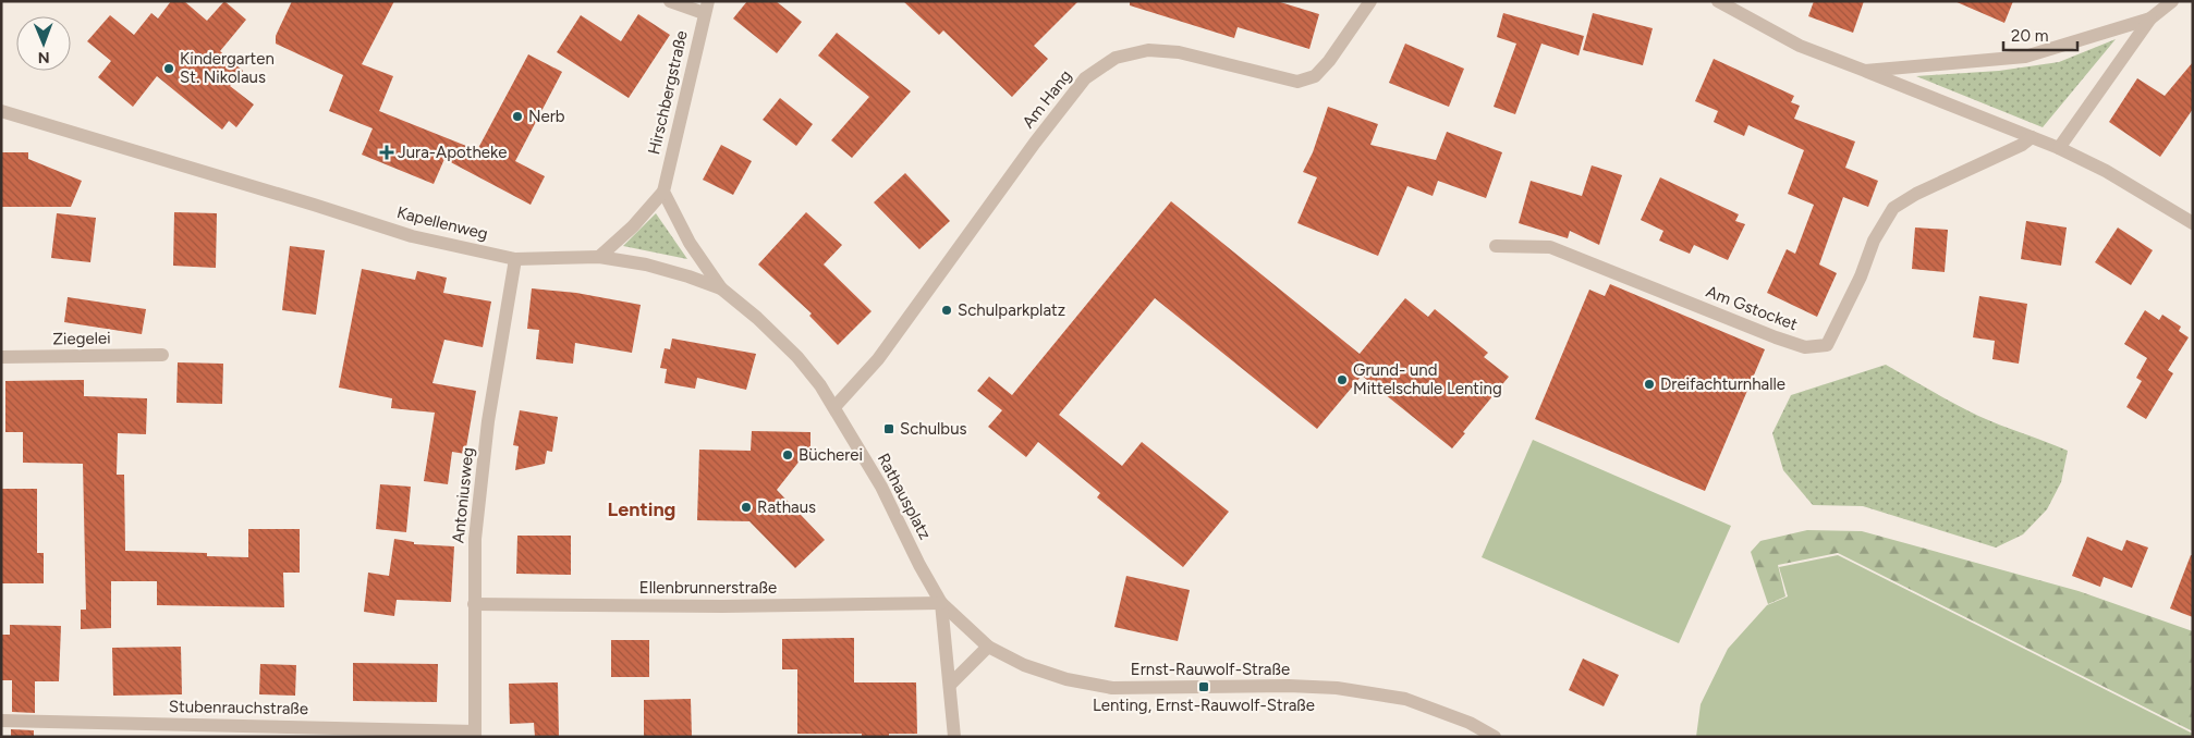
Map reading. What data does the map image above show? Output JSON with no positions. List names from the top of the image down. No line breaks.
{"streets":{"street":["Hirschbergstraße","Am Hang","Kapellenweg","Am Gstocket","Ziegelei","Antoniusweg","Rathausplatz","Ellenbrunnerstraße","Ernst-Rauwolf-Straße","Stubenrauchstraße"]},"crossings":[["Hirschbergstraße","Kapellenweg"],["Am Hang","Kapellenweg"],["Am Hang","Rathausplatz"],["Kapellenweg","Antoniusweg"],["Kapellenweg","Rathausplatz"],["Antoniusweg","Ellenbrunnerstraße"],["Antoniusweg","Stubenrauchstraße"],["Rathausplatz","Ellenbrunnerstraße"],["Rathausplatz","Ernst-Rauwolf-Straße"],["Ellenbrunnerstraße","Ernst-Rauwolf-Straße"]],"districts":["Lenting"],"places":{"other":["Kindergarten St. Nikolaus","Nerb","Schulparkplatz","Grund- und Mittelschule Lenting","Dreifachturnhalle","Bücherei","Rathaus"],"health":["Jura-Apotheke"],"transit":["Schulbus","Lenting, Ernst-Rauwolf-Straße"]},"scale_bar":"20 m","north":"bottom"}
